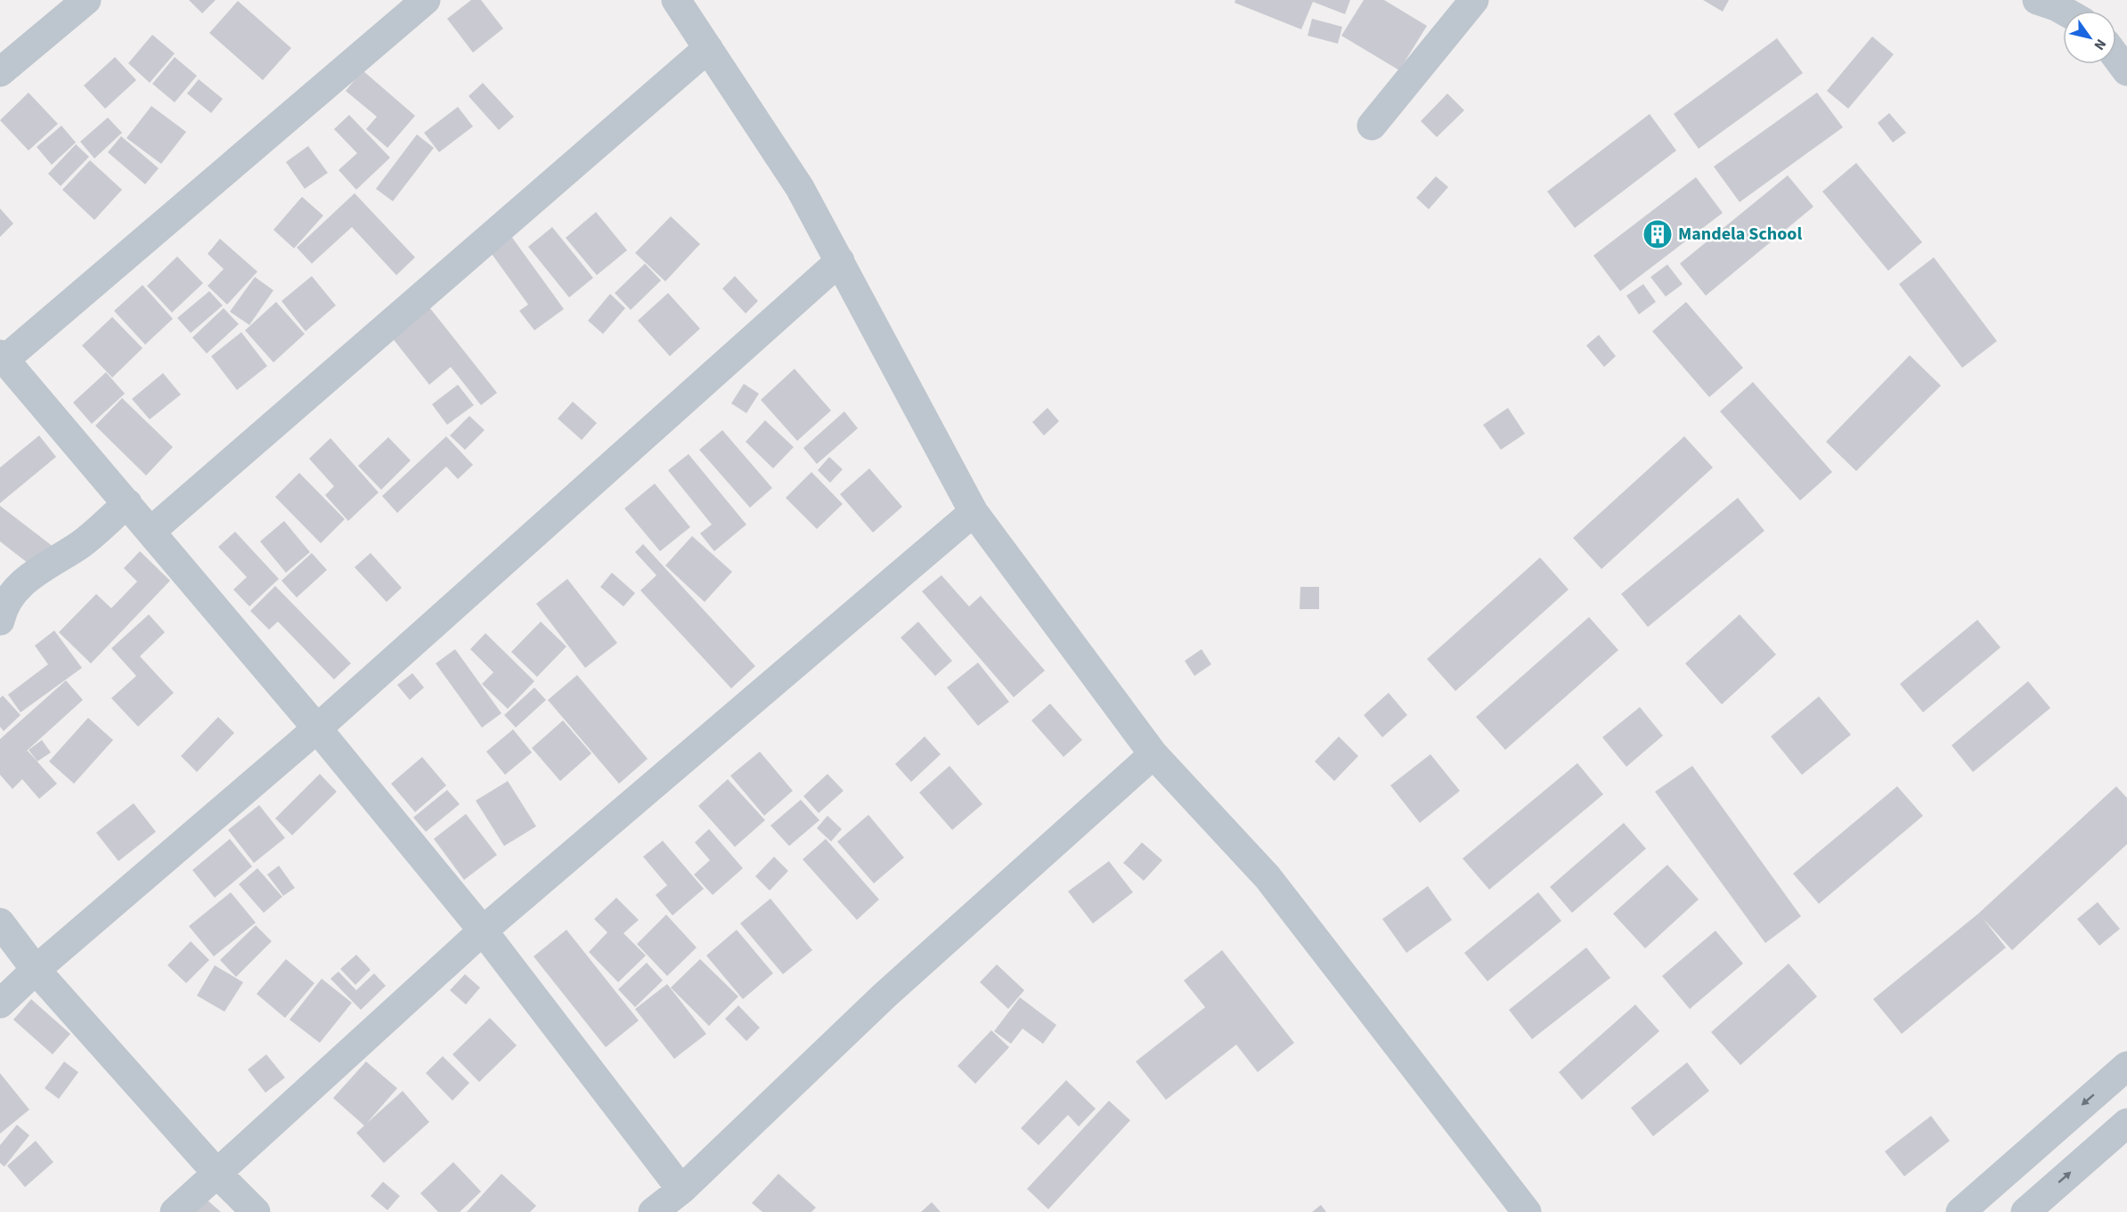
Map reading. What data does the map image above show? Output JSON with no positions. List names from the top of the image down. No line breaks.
{"places":{"building":["Mandela School"]},"north":"bottom right"}
